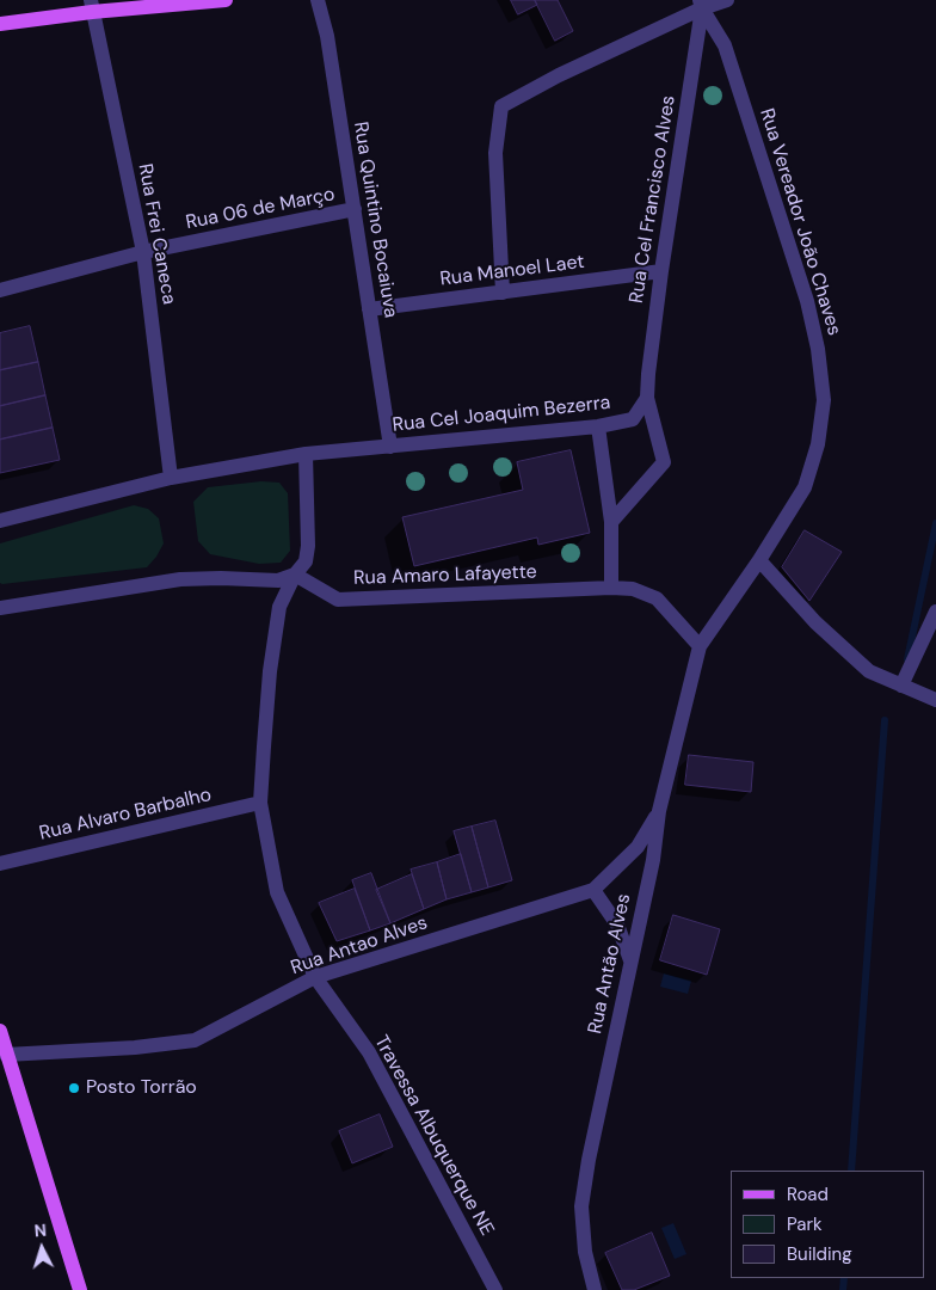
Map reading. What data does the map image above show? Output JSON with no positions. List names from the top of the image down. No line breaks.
{"streets":{"street":["Rua Cel Francisco Alves","Rua 06 de Março","Rua Quintino Bocaiuva","Rua Vereador João Chaves","Rua Frei Caneca","Rua Manoel Laet","Rua Cel Joaquim Bezerra","Rua Amaro Lafayette","Rua Alvaro Barbalho","Rua Antao Alves","Rua Antão Alves","Travessa Albuquerque NE"]},"crossings":[["Rua Cel Francisco Alves","Rua Vereador João Chaves"],["Rua Cel Francisco Alves","Rua Manoel Laet"],["Rua Cel Francisco Alves","Rua Cel Joaquim Bezerra"],["Rua 06 de Março","Rua Quintino Bocaiuva"],["Rua 06 de Março","Rua Frei Caneca"],["Rua Quintino Bocaiuva","Rua Manoel Laet"],["Rua Quintino Bocaiuva","Rua Cel Joaquim Bezerra"],["Rua Vereador João Chaves","Rua Amaro Lafayette"],["Rua Vereador João Chaves","Rua Antão Alves"],["Rua Cel Joaquim Bezerra","Travessa Albuquerque NE"],["Rua Amaro Lafayette","Rua Antão Alves"],["Rua Amaro Lafayette","Travessa Albuquerque NE"],["Rua Alvaro Barbalho","Travessa Albuquerque NE"],["Rua Antao Alves","Rua Antão Alves"],["Rua Antao Alves","Travessa Albuquerque NE"]],"places":["Posto Torrão"],"legend":["Road","Park","Building"],"north":"top"}
